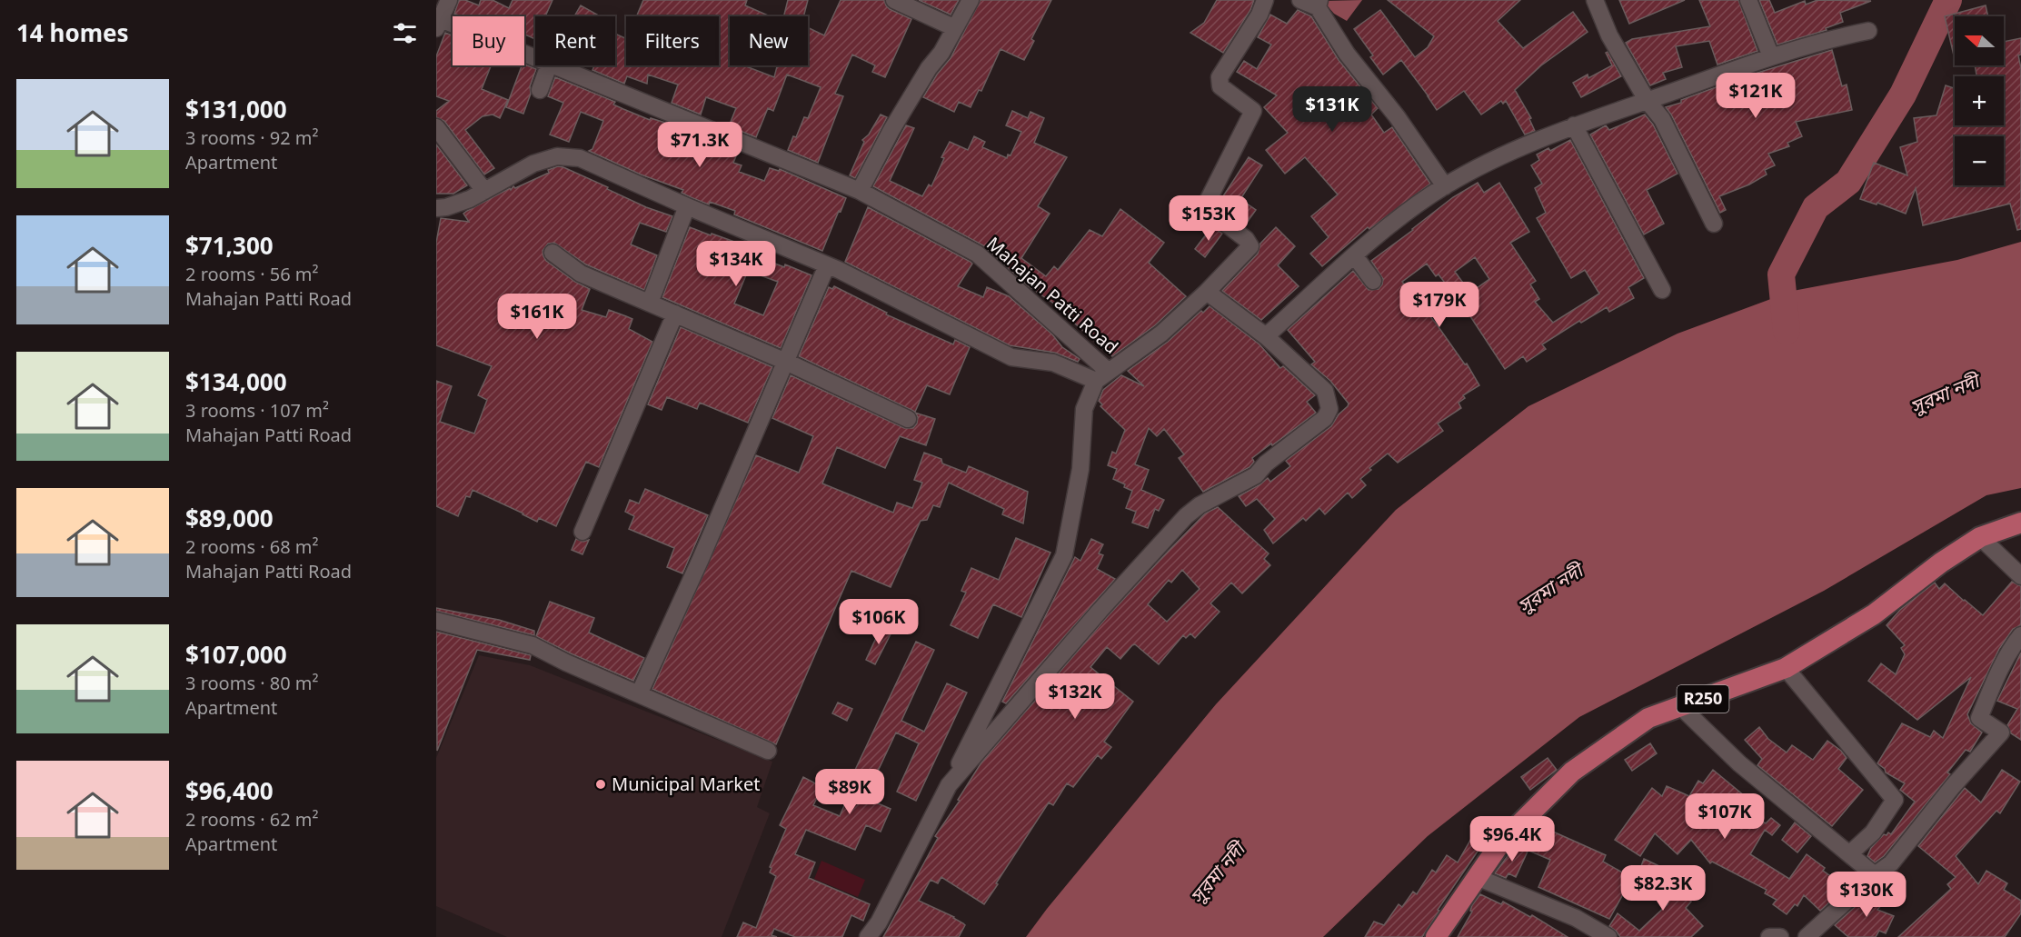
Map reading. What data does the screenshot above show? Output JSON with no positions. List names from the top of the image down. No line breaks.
{"streets":{"main road":["R250"],"street":["Mahajan Patti Road"]},"water":["সুরমা নদী"],"places":["Municipal Market"],"north":"left","page":{"heading":"14 homes","map_buttons":["+","−"],"chip":["Buy","Rent","Filters","New"],"list":[{"name":"$131,000","note":"3 rooms · 92 m² · Apartment"},{"name":"$71,300","note":"2 rooms · 56 m² · Mahajan Patti Road"},{"name":"$134,000","note":"3 rooms · 107 m² · Mahajan Patti Road"},{"name":"$89,000","note":"2 rooms · 68 m² · Mahajan Patti Road"},{"name":"$107,000","note":"3 rooms · 80 m² · Apartment"},{"name":"$96,400","note":"2 rooms · 62 m² · Apartment"}],"price":["$121K","$131K","$71.3K","$153K","$134K","$179K","$161K","$106K","$132K","$89K","$107K","$96.4K","$82.3K","$130K"]}}
